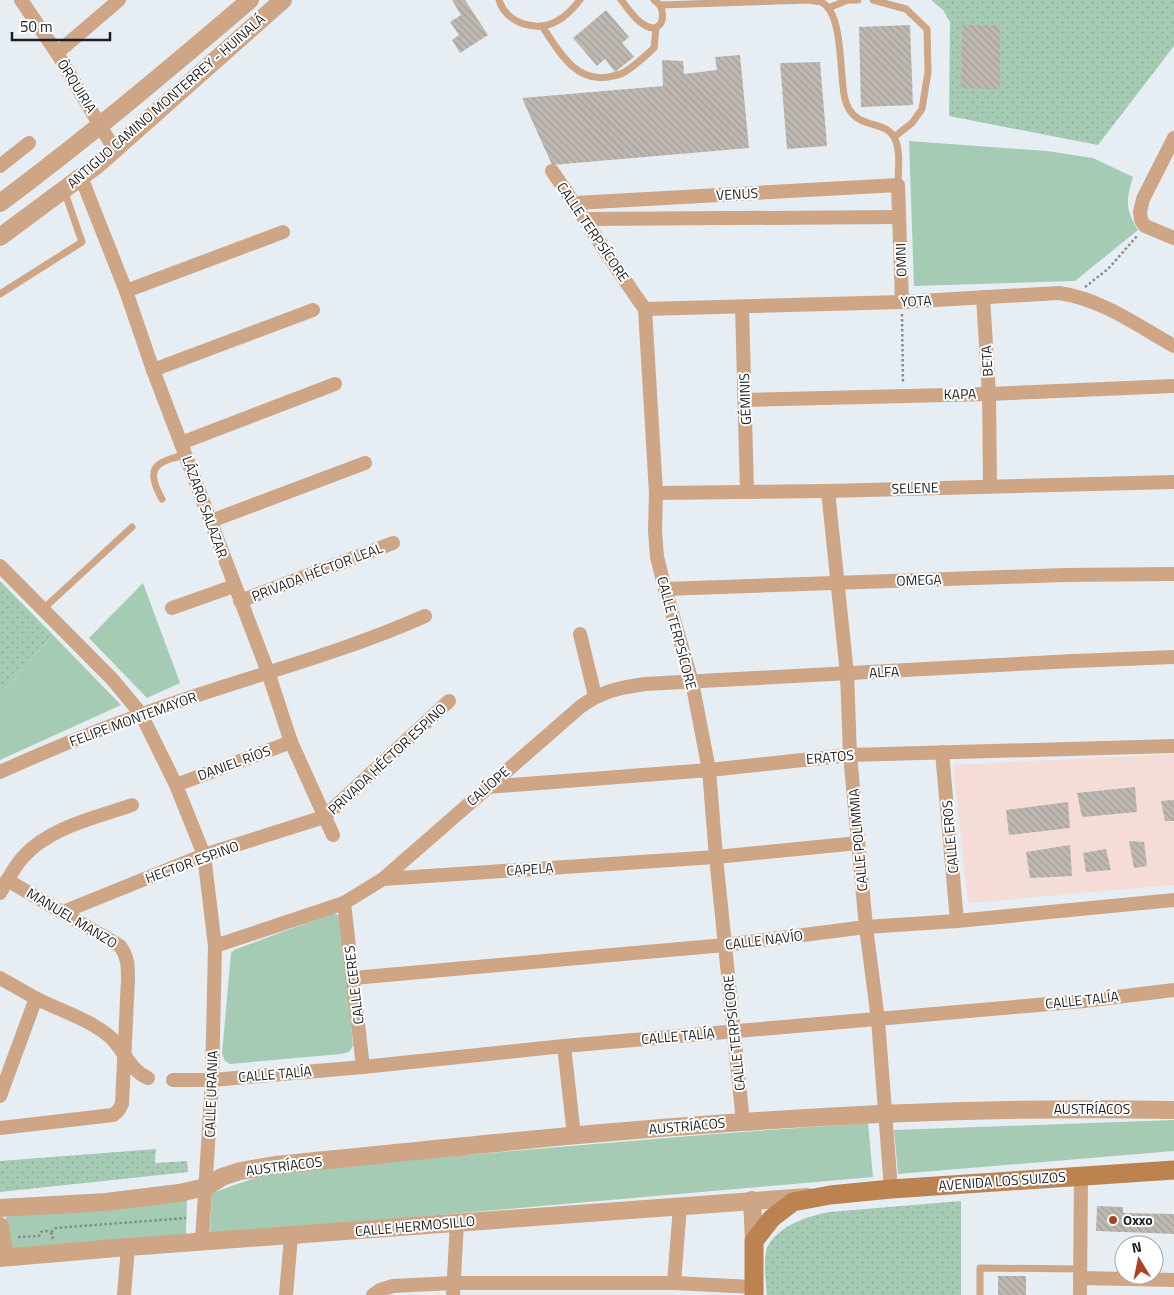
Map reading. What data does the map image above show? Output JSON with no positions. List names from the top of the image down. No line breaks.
{"streets":{"main road":["AVENIDA LOS SUIZOS"],"street":["ÒRQUIRIA","ANTIGUO CAMINO MONTERREY - HUINALÁ","VENUS","CALLE TERPSÍCORE","OMNI","YOTA","BETA","KAPA","GÉMINIS","SELENE","LÁZARO SALAZAR","PRIVADA HÉCTOR LEAL","OMEGA","ALFA","FELIPE MONTEMAYOR","ERATOS","PRIVADA HÉCTOR ESPINO","DANIEL RÍOS","CALÍOPE","CALLE EROS","CALLE POLIMMIA","HECTOR ESPINO","CAPELA","MANUEL MANZO","CALLE NAVÍO","CALLE CERES","CALLE TALÍA","CALLE URANIA","AUSTRÍACOS","CALLE HERMOSILLO"]},"crossings":[["ÒRQUIRIA","ANTIGUO CAMINO MONTERREY - HUINALÁ"],["ANTIGUO CAMINO MONTERREY - HUINALÁ","LÁZARO SALAZAR"],["VENUS","CALLE TERPSÍCORE"],["VENUS","OMNI"],["CALLE TERPSÍCORE","YOTA"],["CALLE TERPSÍCORE","SELENE"],["CALLE TERPSÍCORE","OMEGA"],["CALLE TERPSÍCORE","ALFA"],["CALLE TERPSÍCORE","ERATOS"],["CALLE TERPSÍCORE","CAPELA"],["CALLE TERPSÍCORE","CALLE NAVÍO"],["CALLE TERPSÍCORE","CALLE TALÍA"],["CALLE TERPSÍCORE","AUSTRÍACOS"],["OMNI","YOTA"],["YOTA","BETA"],["YOTA","GÉMINIS"],["BETA","KAPA"],["BETA","SELENE"],["KAPA","GÉMINIS"],["GÉMINIS","SELENE"],["SELENE","CALLE POLIMMIA"],["LÁZARO SALAZAR","PRIVADA HÉCTOR LEAL"],["LÁZARO SALAZAR","FELIPE MONTEMAYOR"],["LÁZARO SALAZAR","PRIVADA HÉCTOR ESPINO"],["LÁZARO SALAZAR","DANIEL RÍOS"],["LÁZARO SALAZAR","HECTOR ESPINO"],["OMEGA","CALLE POLIMMIA"],["ALFA","CALÍOPE"],["ALFA","CALLE POLIMMIA"],["FELIPE MONTEMAYOR","CALLE URANIA"],["ERATOS","CALÍOPE"],["ERATOS","CALLE EROS"],["ERATOS","CALLE POLIMMIA"],["PRIVADA HÉCTOR ESPINO","HECTOR ESPINO"],["DANIEL RÍOS","CALLE URANIA"],["CALÍOPE","CAPELA"],["CALLE EROS","CALLE NAVÍO"],["CALLE POLIMMIA","CAPELA"],["CALLE POLIMMIA","CALLE NAVÍO"],["CALLE POLIMMIA","CALLE TALÍA"],["CALLE POLIMMIA","AUSTRÍACOS"],["CALLE POLIMMIA","AVENIDA LOS SUIZOS"],["HECTOR ESPINO","MANUEL MANZO"],["HECTOR ESPINO","CALLE URANIA"],["CAPELA","CALLE CERES"],["CAPELA","CALLE URANIA"],["CALLE NAVÍO","CALLE CERES"],["CALLE CERES","CALLE TALÍA"],["CALLE TALÍA","CALLE URANIA"],["CALLE URANIA","AUSTRÍACOS"],["CALLE URANIA","CALLE HERMOSILLO"],["AVENIDA LOS SUIZOS","CALLE HERMOSILLO"]],"places":["Oxxo"],"scale_bar":"50 m","north":"top"}
